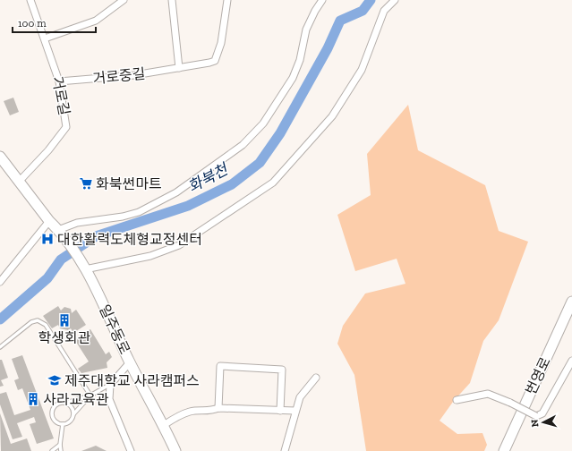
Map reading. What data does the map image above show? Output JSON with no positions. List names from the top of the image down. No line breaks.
{"streets":{"main road":["일주동로","번영로"],"street":["거로중길","거로길"]},"crossings":[["거로중길","거로길"]],"water":["화북천"],"places":{"supermarket":["화북썬마트"],"hospital":["대한활력도체형교정센터"],"building":["학생회관","사라교육관"],"school or university":["제주대학교 사라캠퍼스"]},"scale_bar":"100 m","north":"left"}
